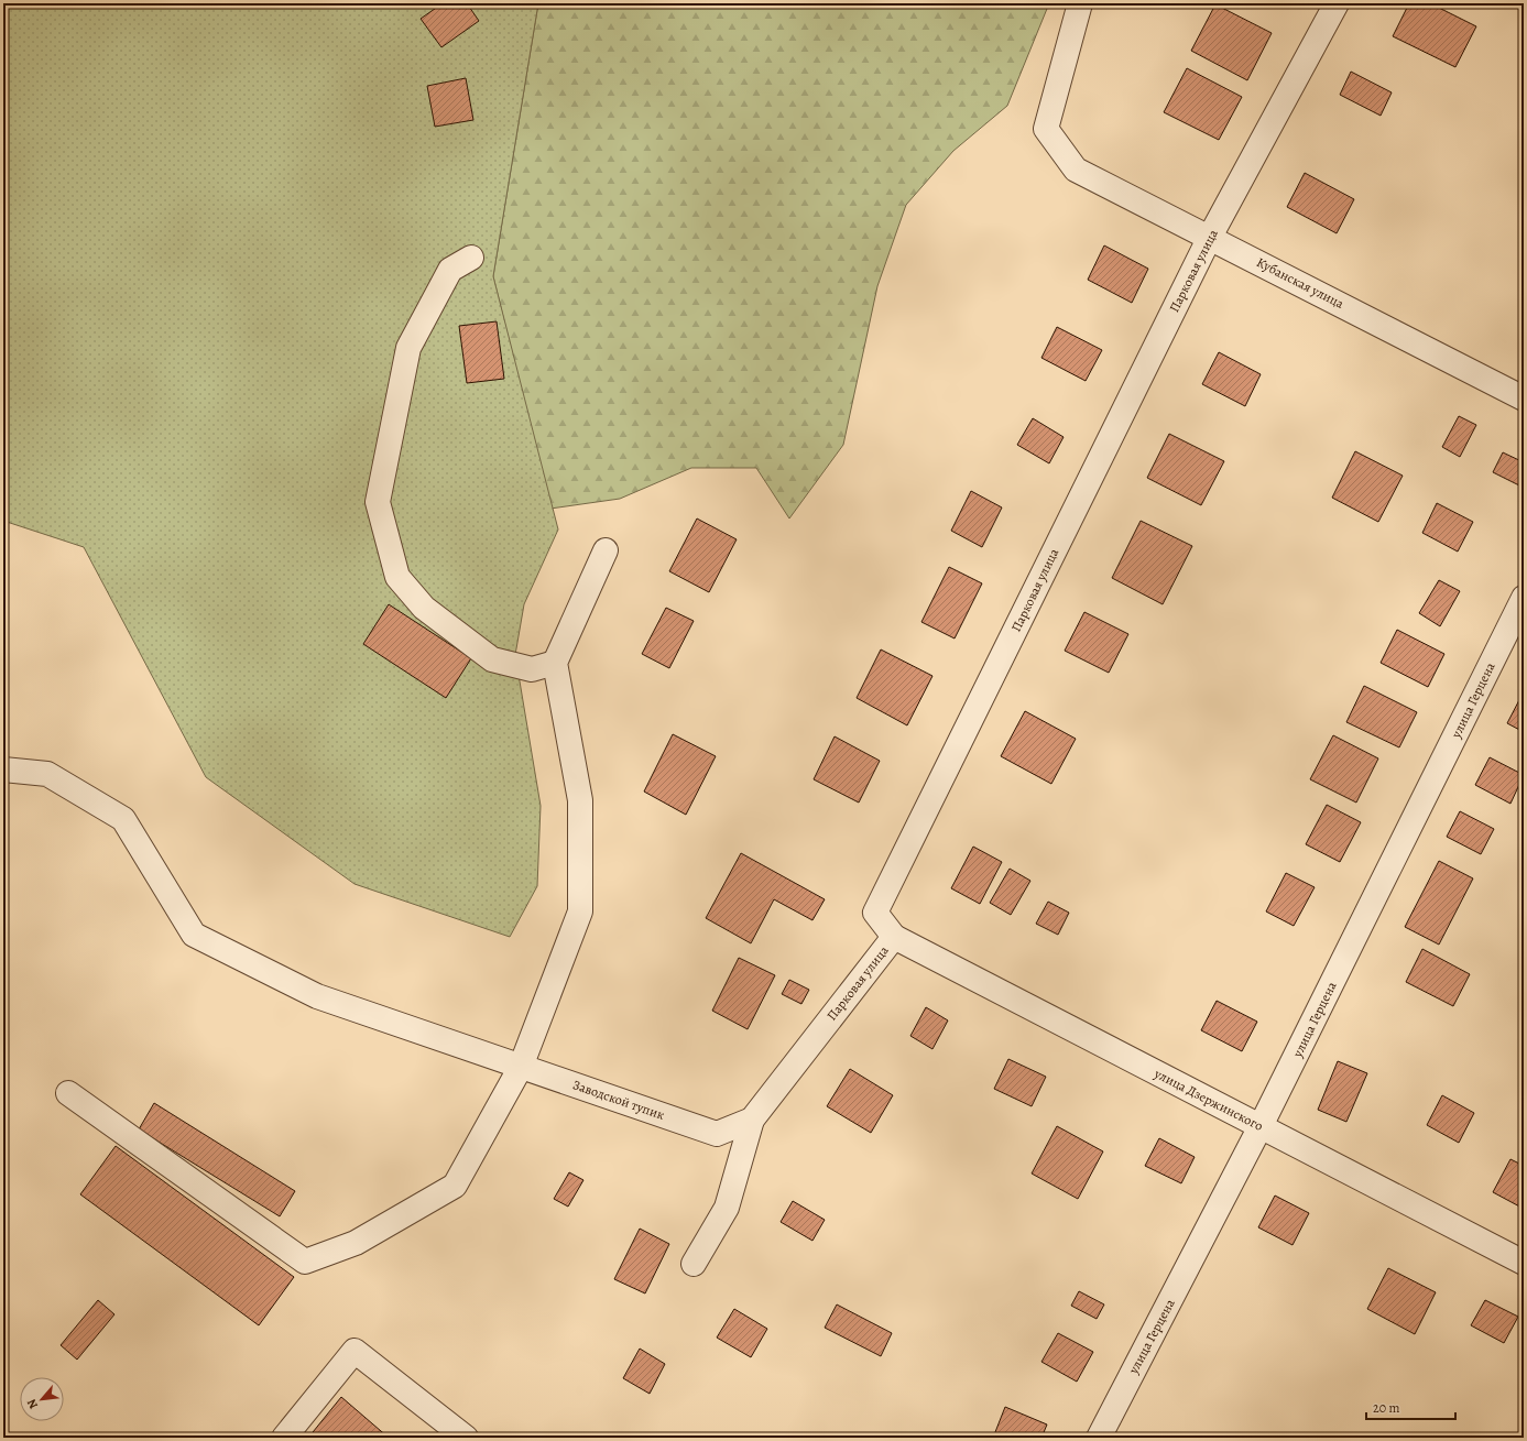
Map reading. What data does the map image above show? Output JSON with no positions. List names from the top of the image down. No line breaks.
{"streets":{"street":["Парковая улица","Кубанская улица","улица Герцена","Заводской тупик","улица Дзержинского"]},"crossings":[["Парковая улица","Кубанская улица"],["Парковая улица","Заводской тупик"],["Парковая улица","улица Дзержинского"],["улица Герцена","улица Дзержинского"]],"scale_bar":"20 m","north":"bottom left"}
